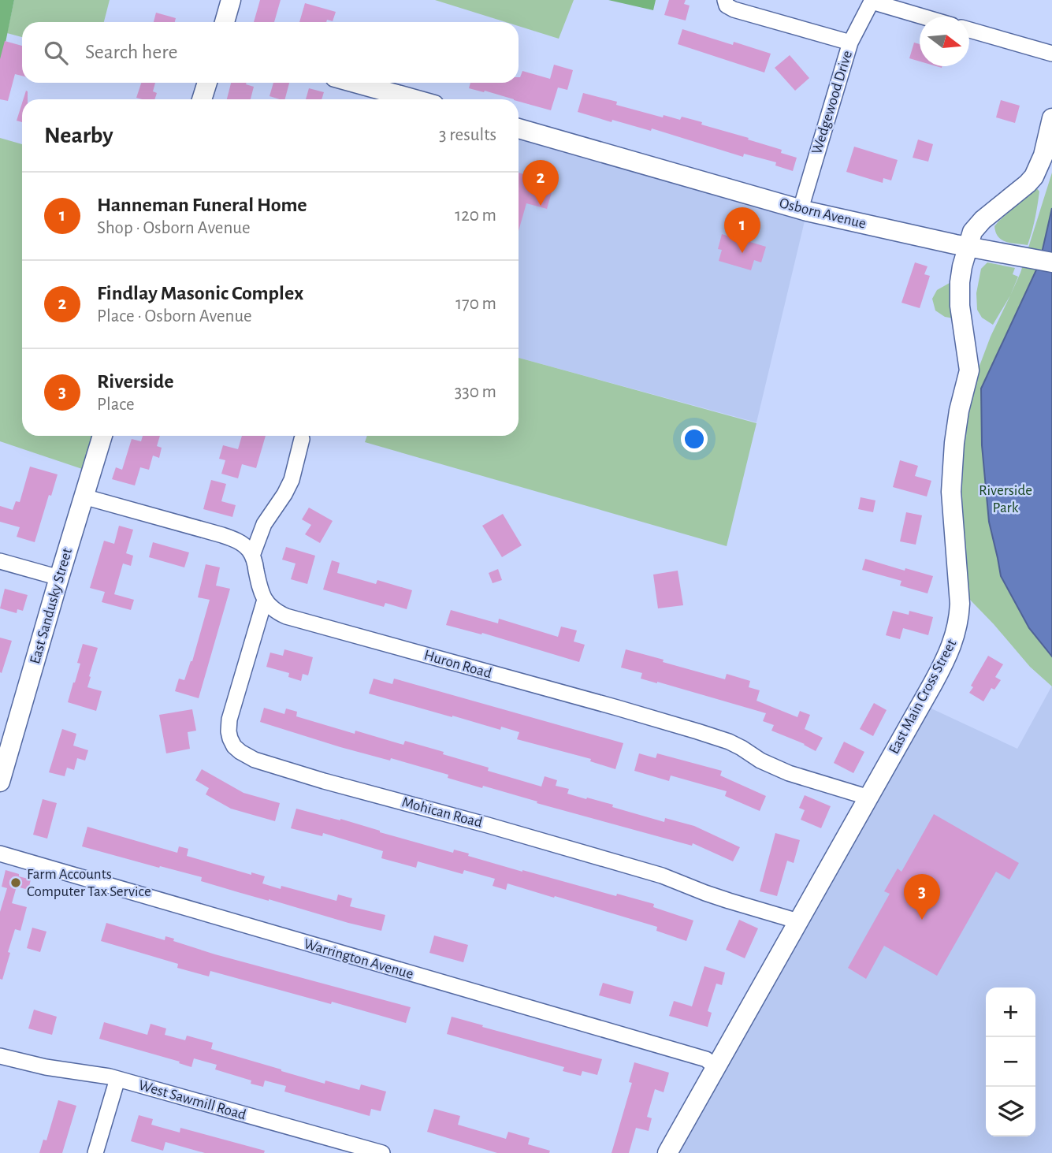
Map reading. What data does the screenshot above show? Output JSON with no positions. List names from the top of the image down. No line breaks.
{"streets":{"main road":["Osborn Avenue","East Sandusky Street","East Main Cross Street"],"street":["Wedgewood Drive","Huron Road","Mohican Road","Warrington Avenue","West Sawmill Road"]},"crossings":[["Wedgewood Drive","Osborn Avenue"],["Osborn Avenue","East Main Cross Street"],["Huron Road","East Main Cross Street"],["Huron Road","Mohican Road"],["East Main Cross Street","Mohican Road"],["East Main Cross Street","Warrington Avenue"]],"parks":["Riverside Park"],"places":["Farm Accounts Computer Tax Service"],"north":"right","page":{"search":"Search here","heading":["Nearby","3 results"],"pins":["2","1","3"],"list":[{"mark":"1","name":"Hanneman Funeral Home","note":"Shop · Osborn Avenue","value":"120 m"},{"mark":"2","name":"Findlay Masonic Complex","note":"Place · Osborn Avenue","value":"170 m"},{"mark":"3","name":"Riverside","note":"Place","value":"330 m"}],"map_buttons":["+","−"]}}
